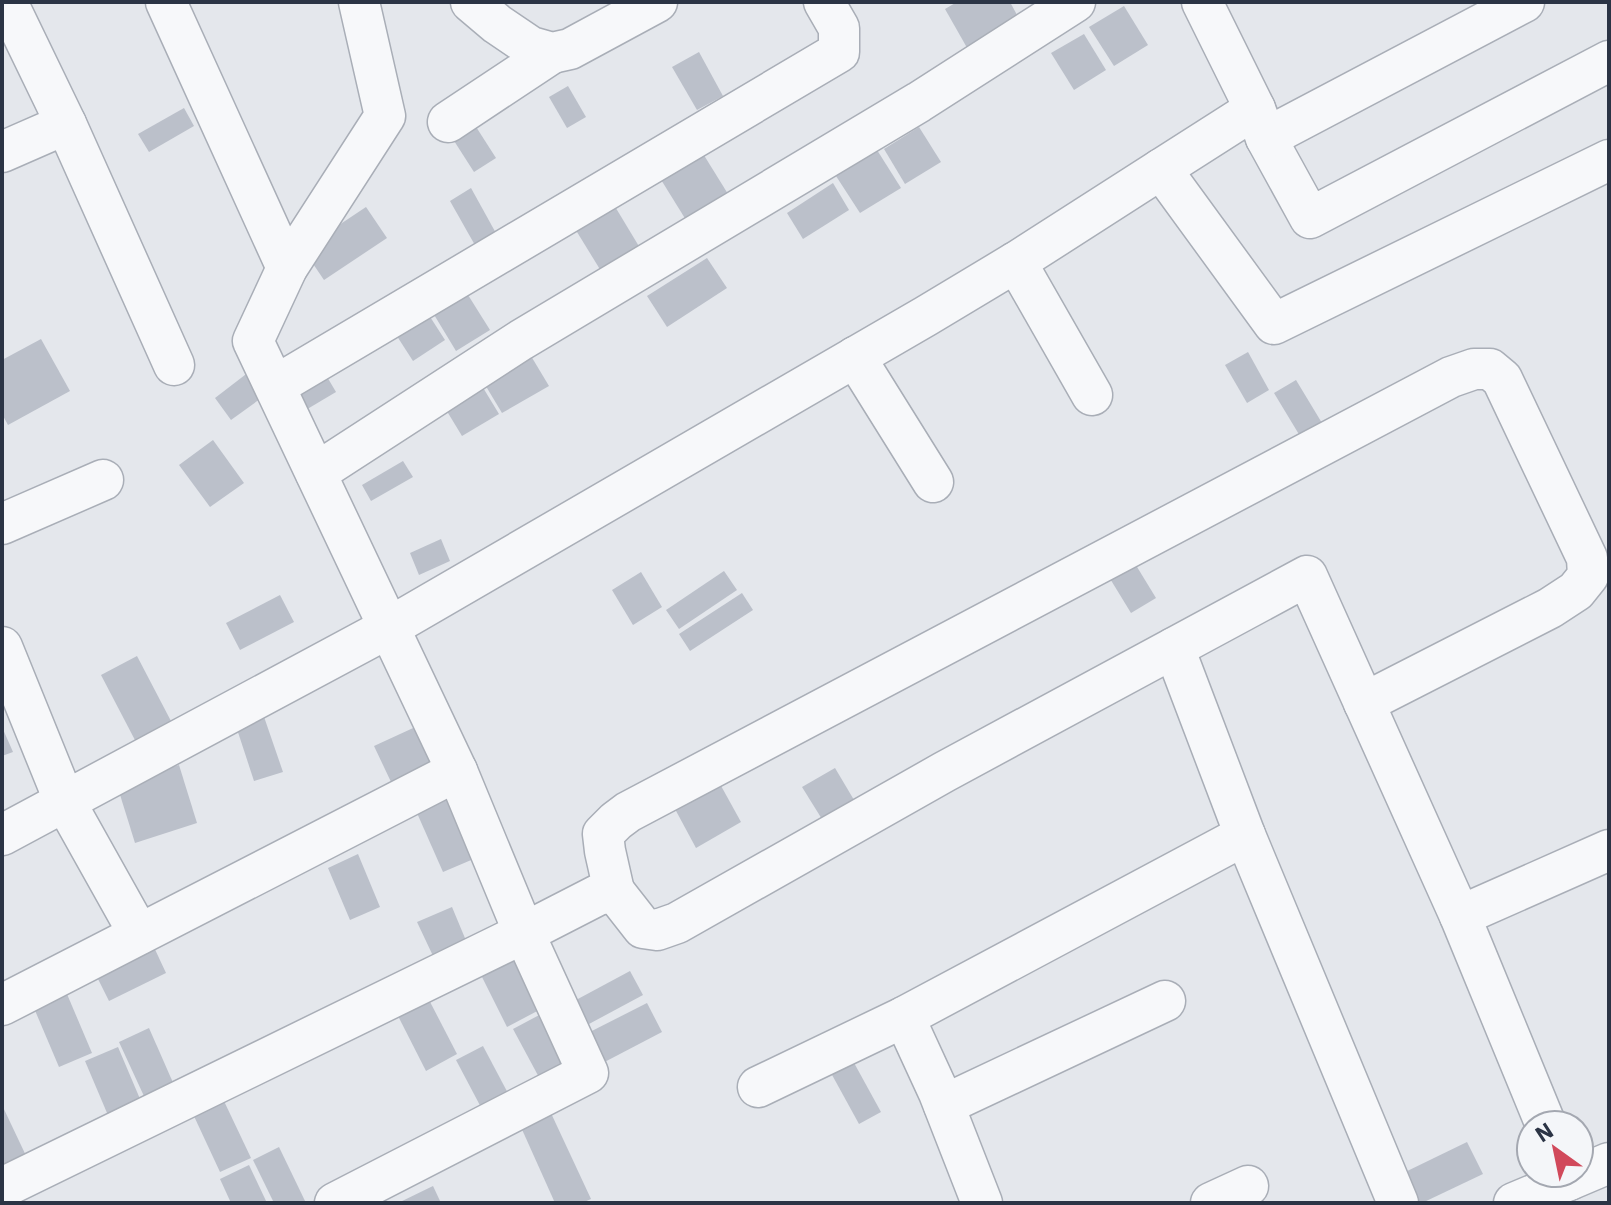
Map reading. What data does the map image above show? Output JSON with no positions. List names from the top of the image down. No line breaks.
{"north":"top left"}
